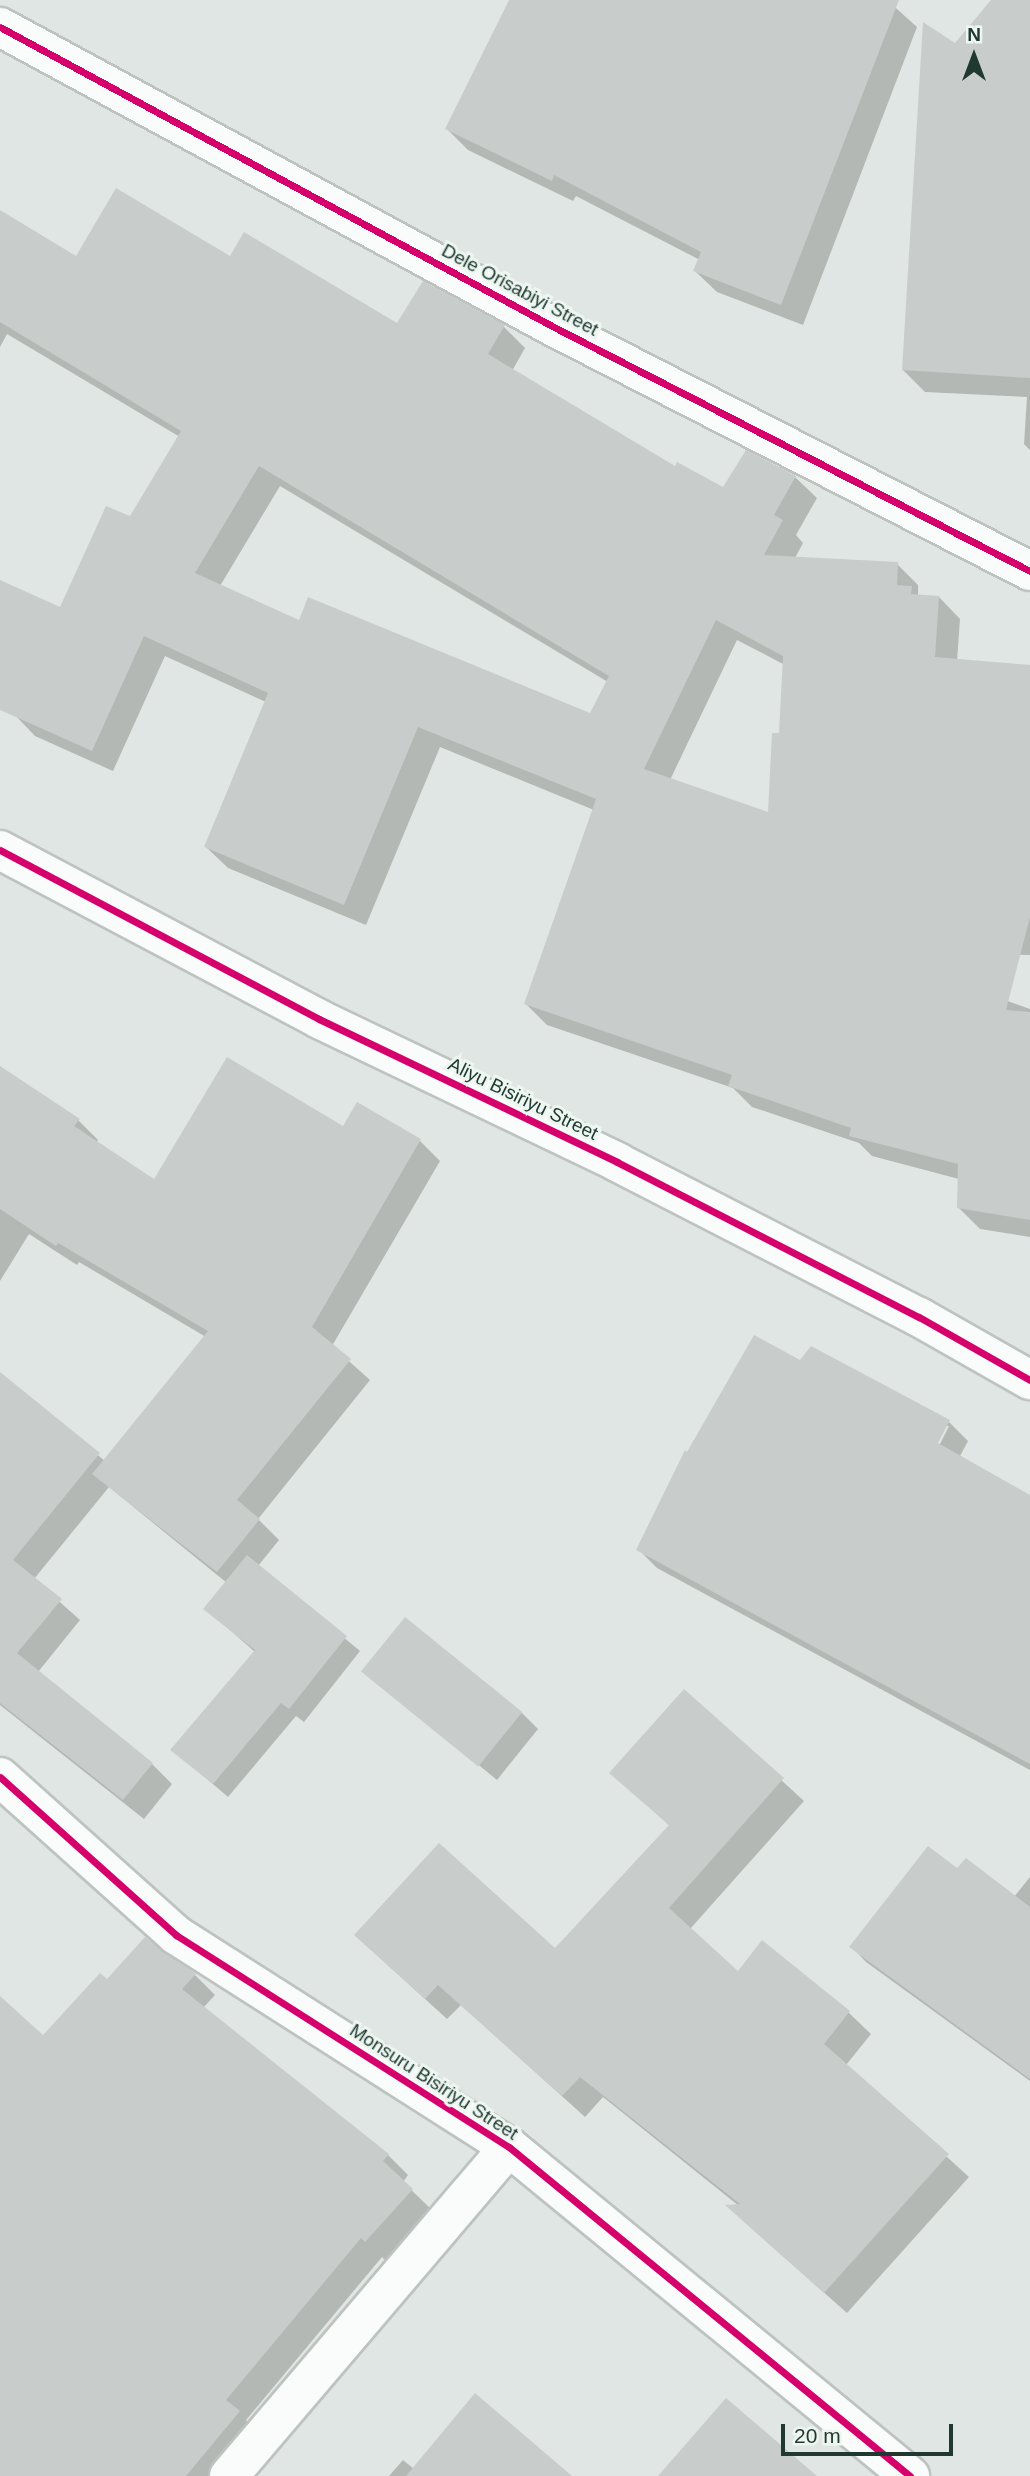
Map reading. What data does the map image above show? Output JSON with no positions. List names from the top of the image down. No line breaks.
{"streets":{"street":["Dele Orisabiyi Street","Aliyu Bisiriyu Street","Monsuru Bisiriyu Street"]},"scale_bar":"20 m","north":"top"}
